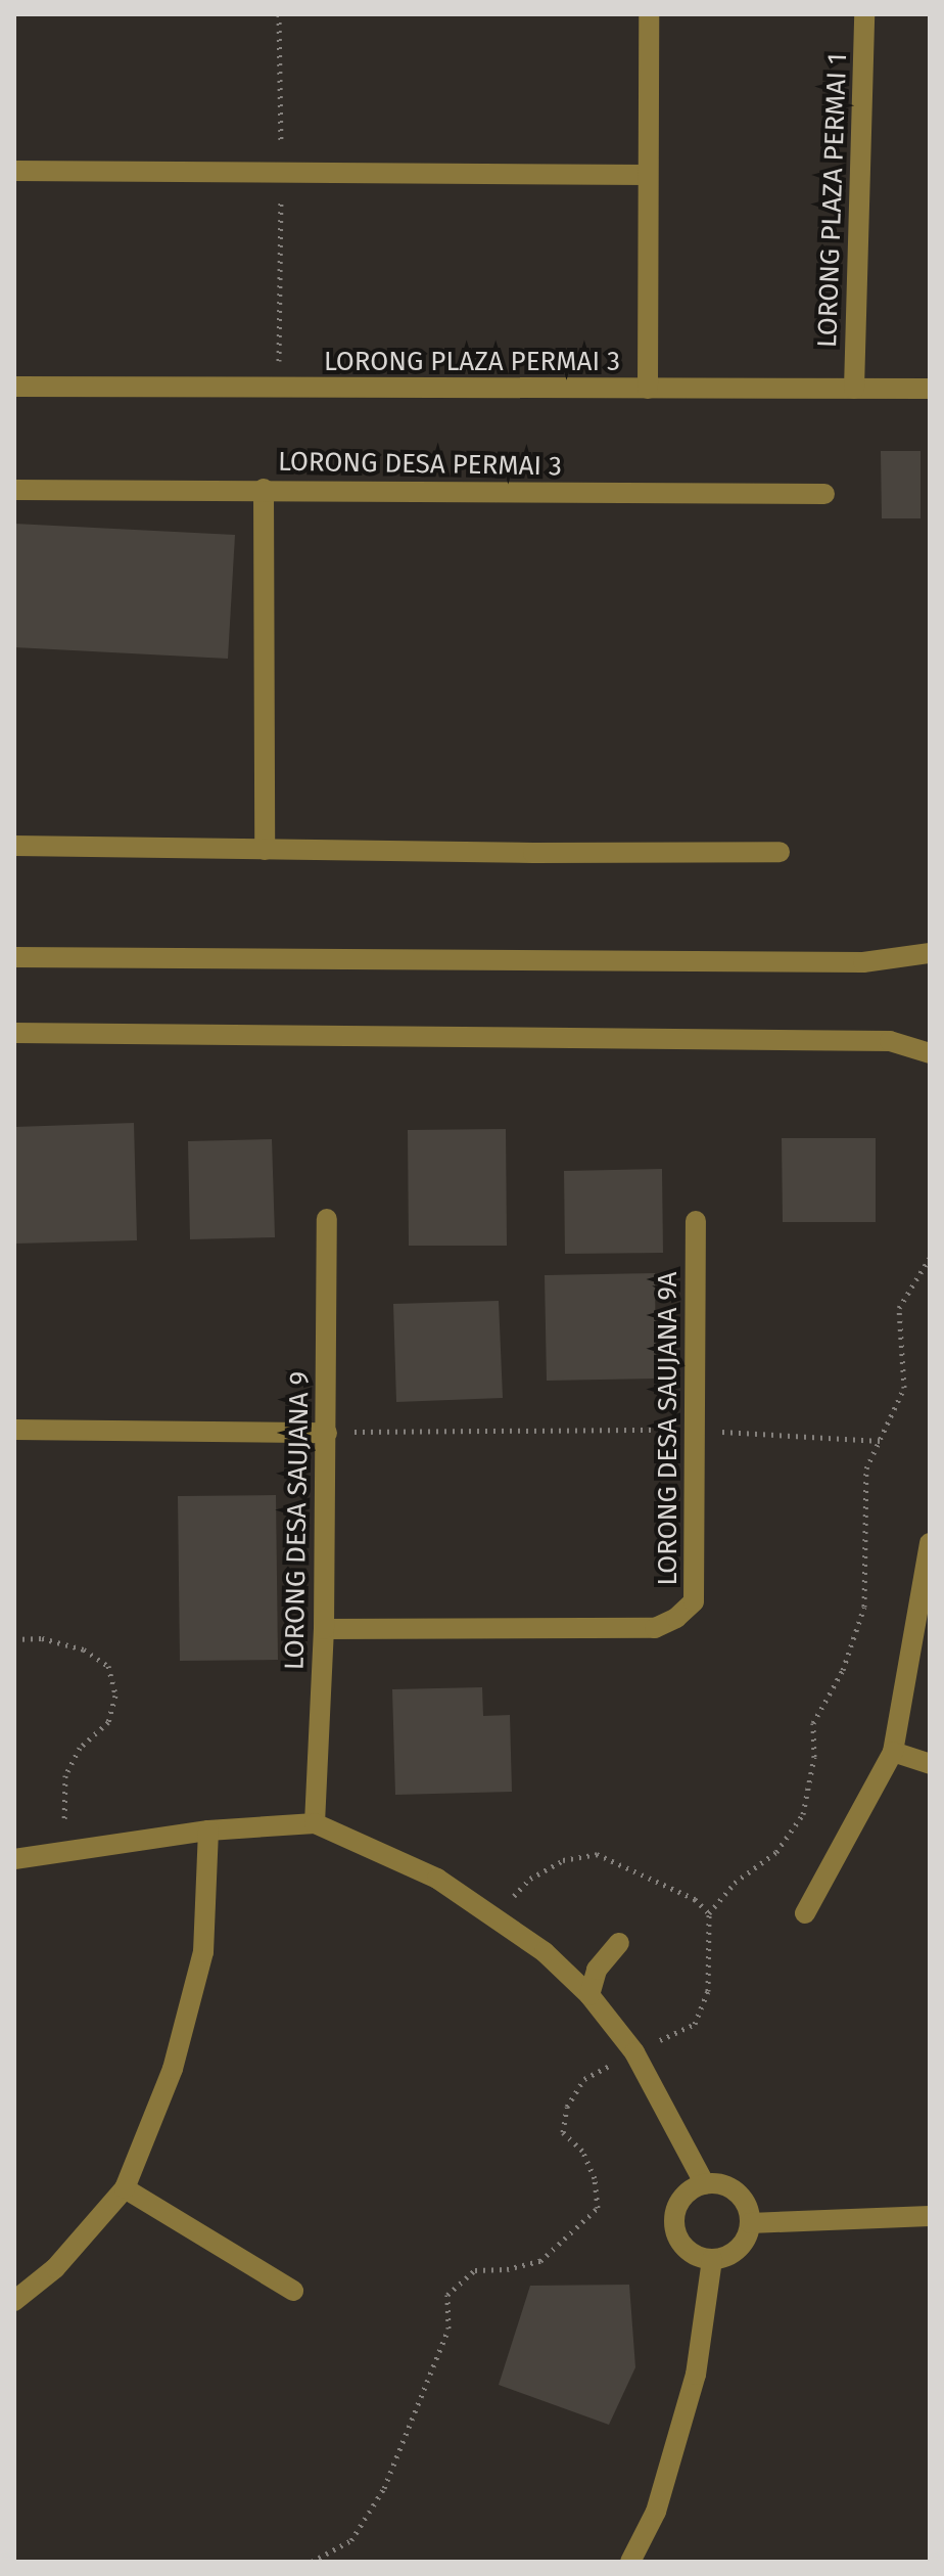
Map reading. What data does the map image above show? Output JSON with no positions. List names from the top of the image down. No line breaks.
{"streets":{"street":["LORONG PLAZA PERMAI 1","LORONG PLAZA PERMAI 3","LORONG DESA PERMAI 3","LORONG DESA SAUJANA 9A","LORONG DESA SAUJANA 9"]},"crossings":[["LORONG PLAZA PERMAI 1","LORONG PLAZA PERMAI 3"],["LORONG DESA SAUJANA 9A","LORONG DESA SAUJANA 9"]]}
